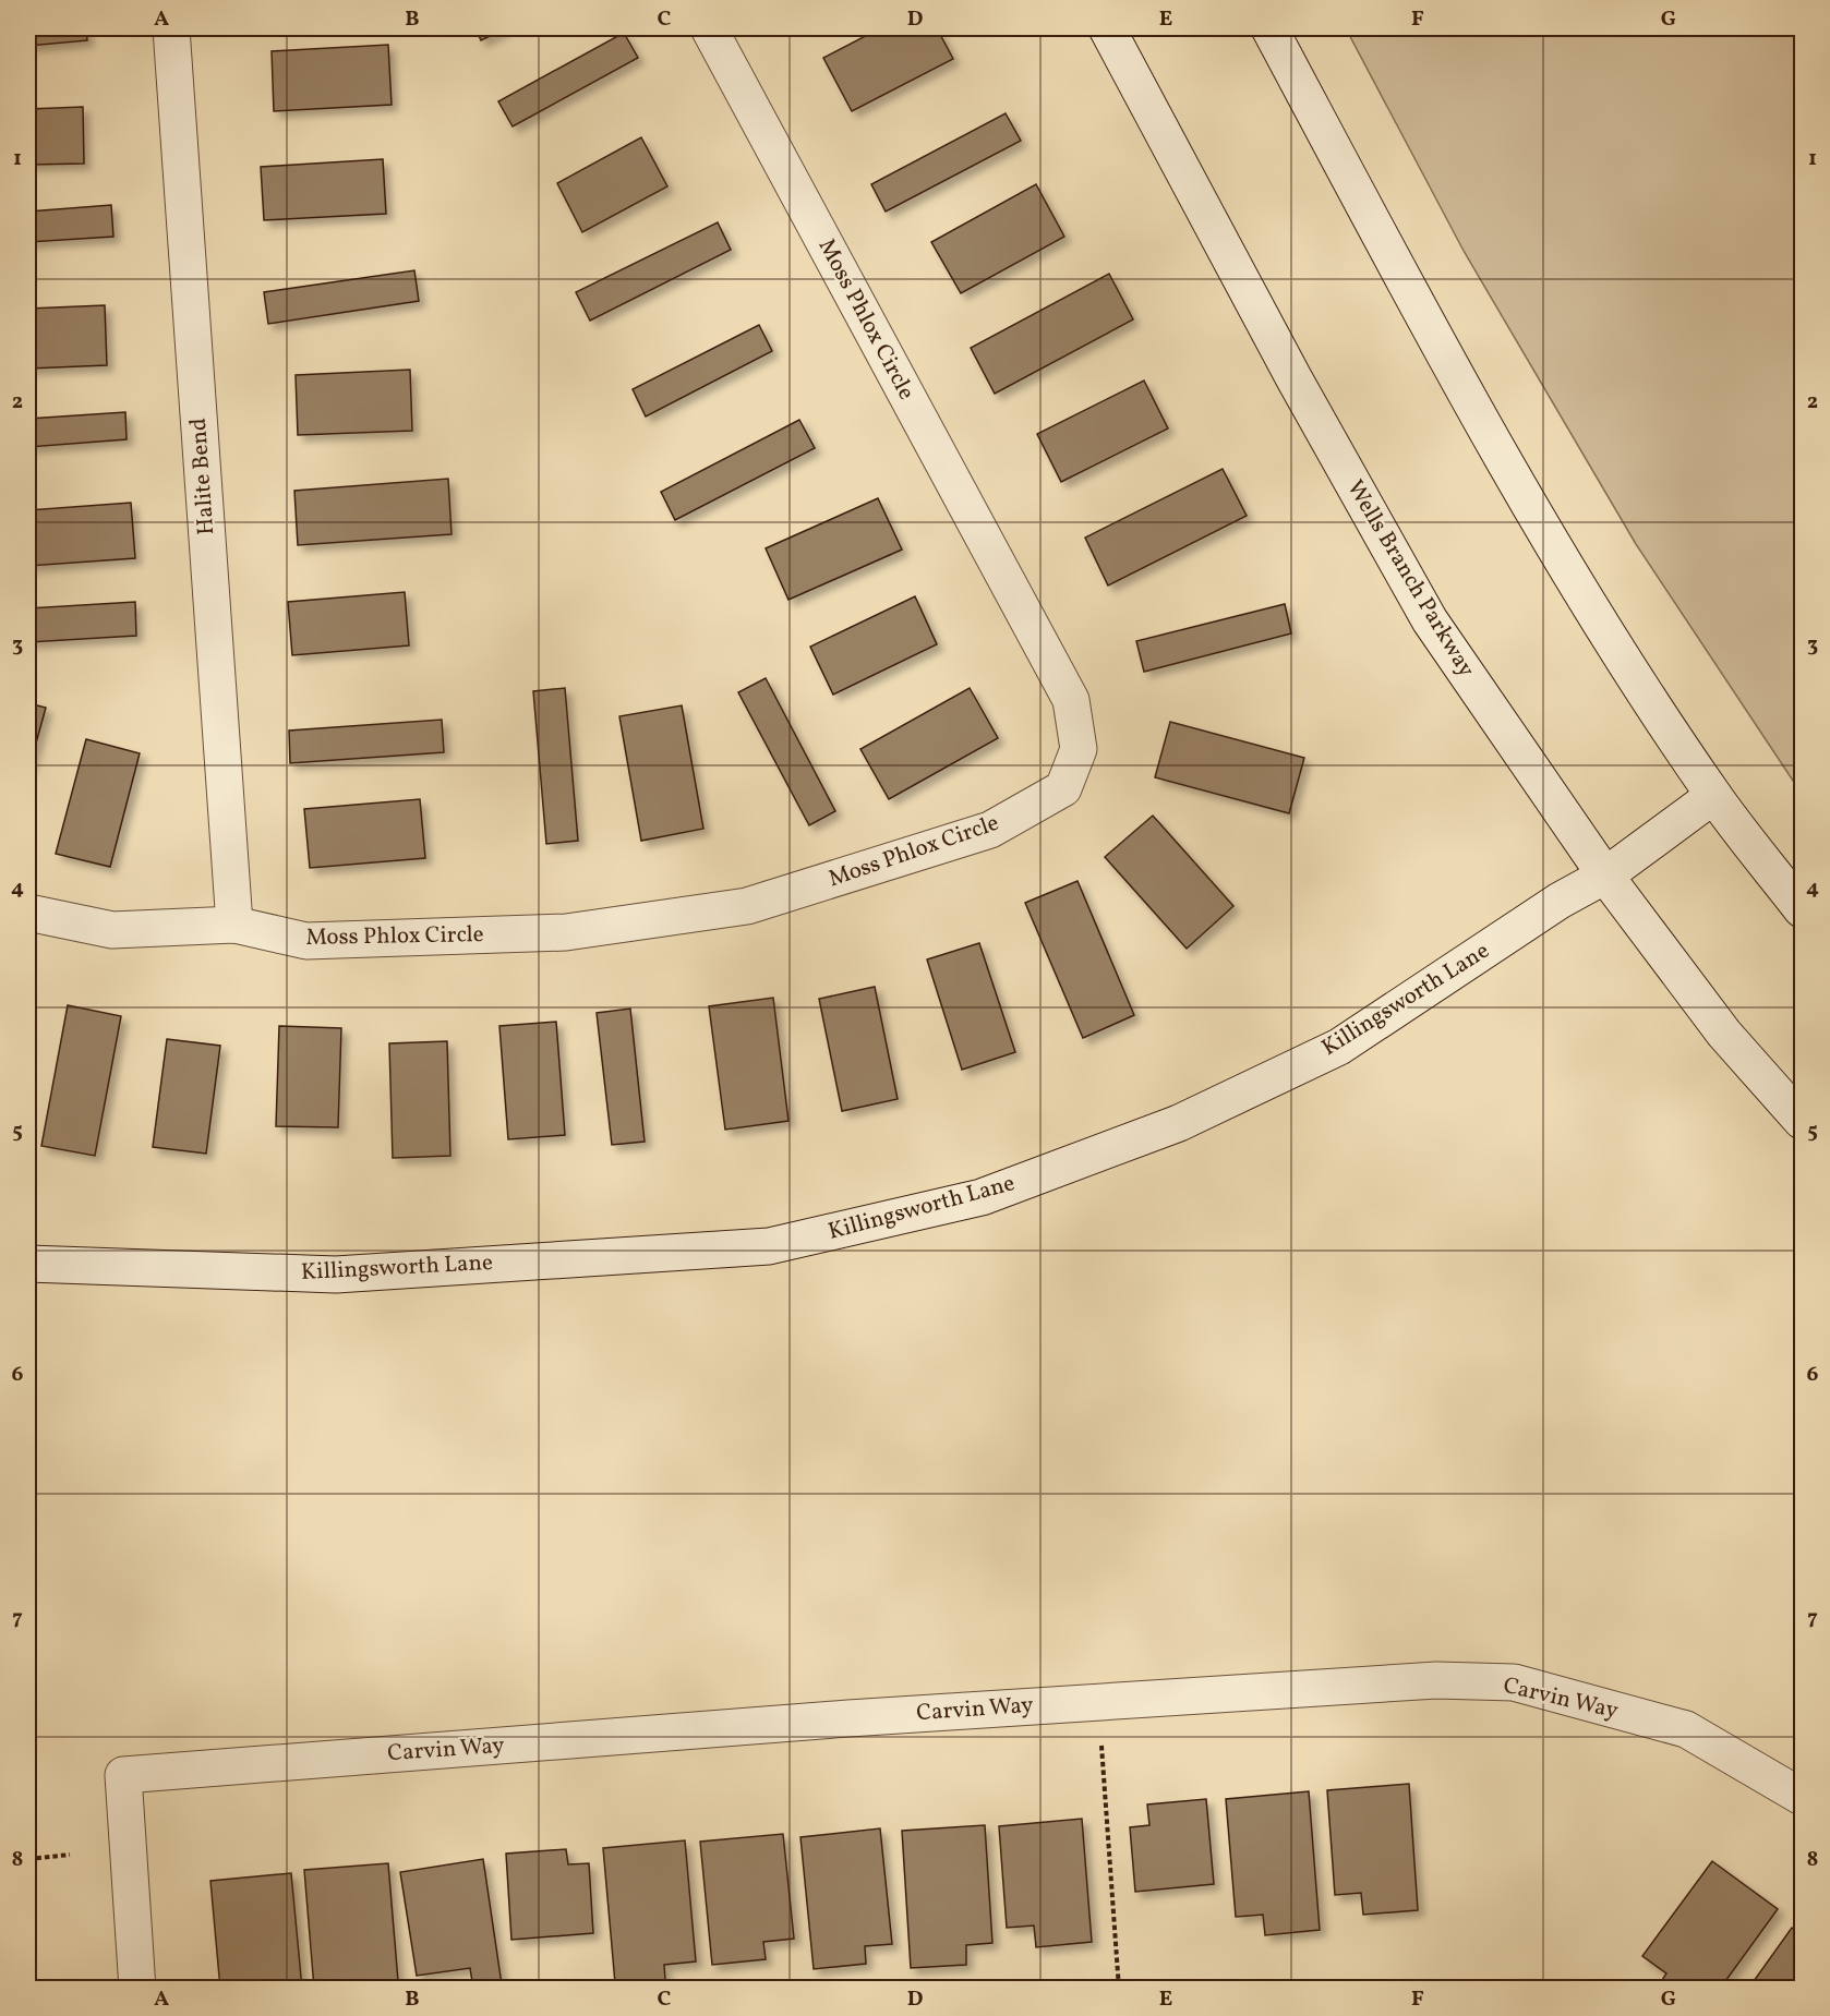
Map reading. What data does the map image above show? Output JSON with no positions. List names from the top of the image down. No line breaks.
{"streets":{"street":["Moss Phlox Circle","Halite Bend","Wells Branch Parkway","Killingsworth Lane","Carvin Way"]},"crossings":[["Moss Phlox Circle","Halite Bend"],["Wells Branch Parkway","Killingsworth Lane"]],"grid":{"columns":["A","B","C","D","E","F","G"],"rows":["1","2","3","4","5","6","7","8"]}}
